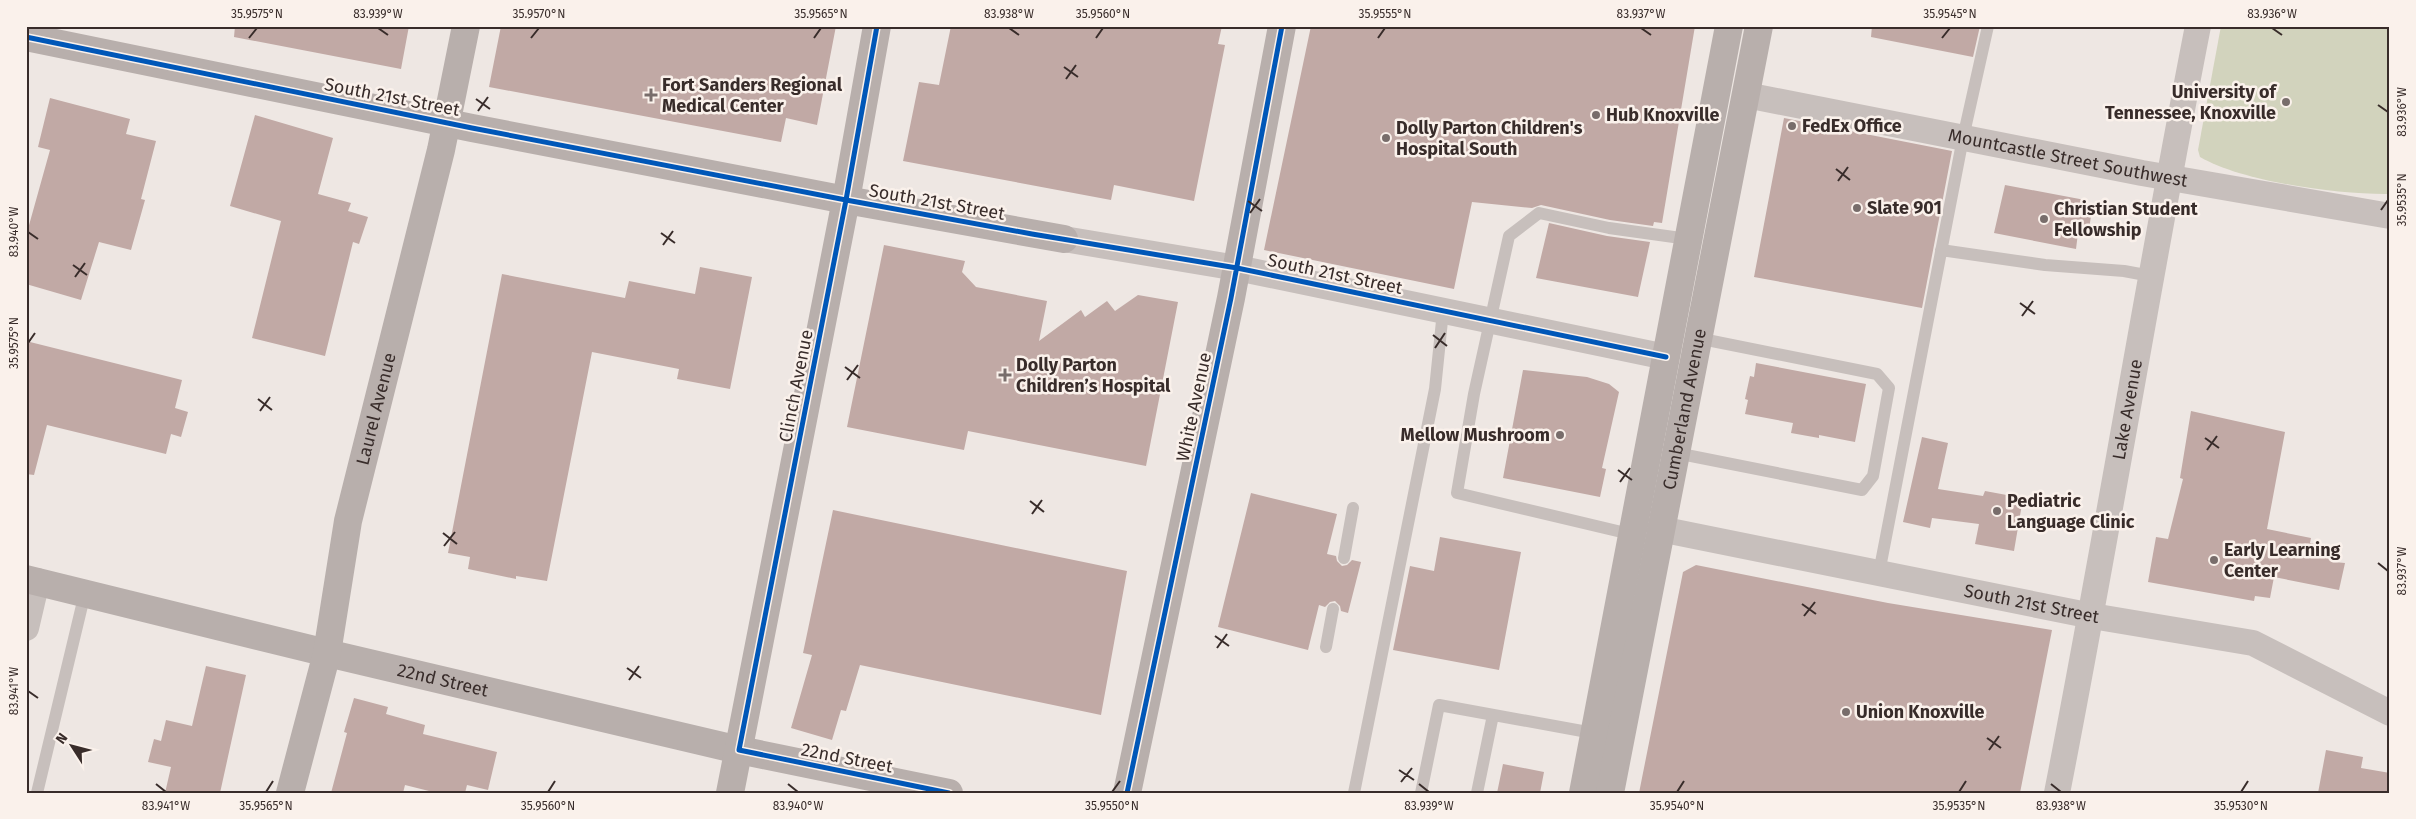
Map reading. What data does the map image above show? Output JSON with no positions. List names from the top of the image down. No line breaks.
{"streets":{"street":["South 21st Street","Mountcastle Street Southwest","Clinch Avenue","White Avenue","Laurel Avenue","Cumberland Avenue","Lake Avenue","22nd Street"]},"crossings":[["South 21st Street","Clinch Avenue"],["South 21st Street","White Avenue"],["South 21st Street","Laurel Avenue"],["South 21st Street","Cumberland Avenue"],["South 21st Street","Lake Avenue"],["Mountcastle Street Southwest","Cumberland Avenue"],["Mountcastle Street Southwest","Lake Avenue"],["Clinch Avenue","22nd Street"],["Laurel Avenue","22nd Street"]],"places":{"health":["Fort Sanders Regional Medical Center","Dolly Parton Children’s Hospital"],"other":["University of Tennessee, Knoxville","Hub Knoxville","FedEx Office","Dolly Parton Children's Hospital South","Slate 901","Christian Student Fellowship","Mellow Mushroom","Pediatric Language Clinic","Early Learning Center","Union Knoxville"]},"north":"top left","coordinates":["35.9575°N","83.939°W","35.9570°N","35.9565°N","83.938°W","35.9560°N","35.9555°N","83.937°W","35.9545°N","83.936°W","35.9535°N","83.940°W","83.941°W","35.9550°N","35.9540°N","35.9530°N"]}
